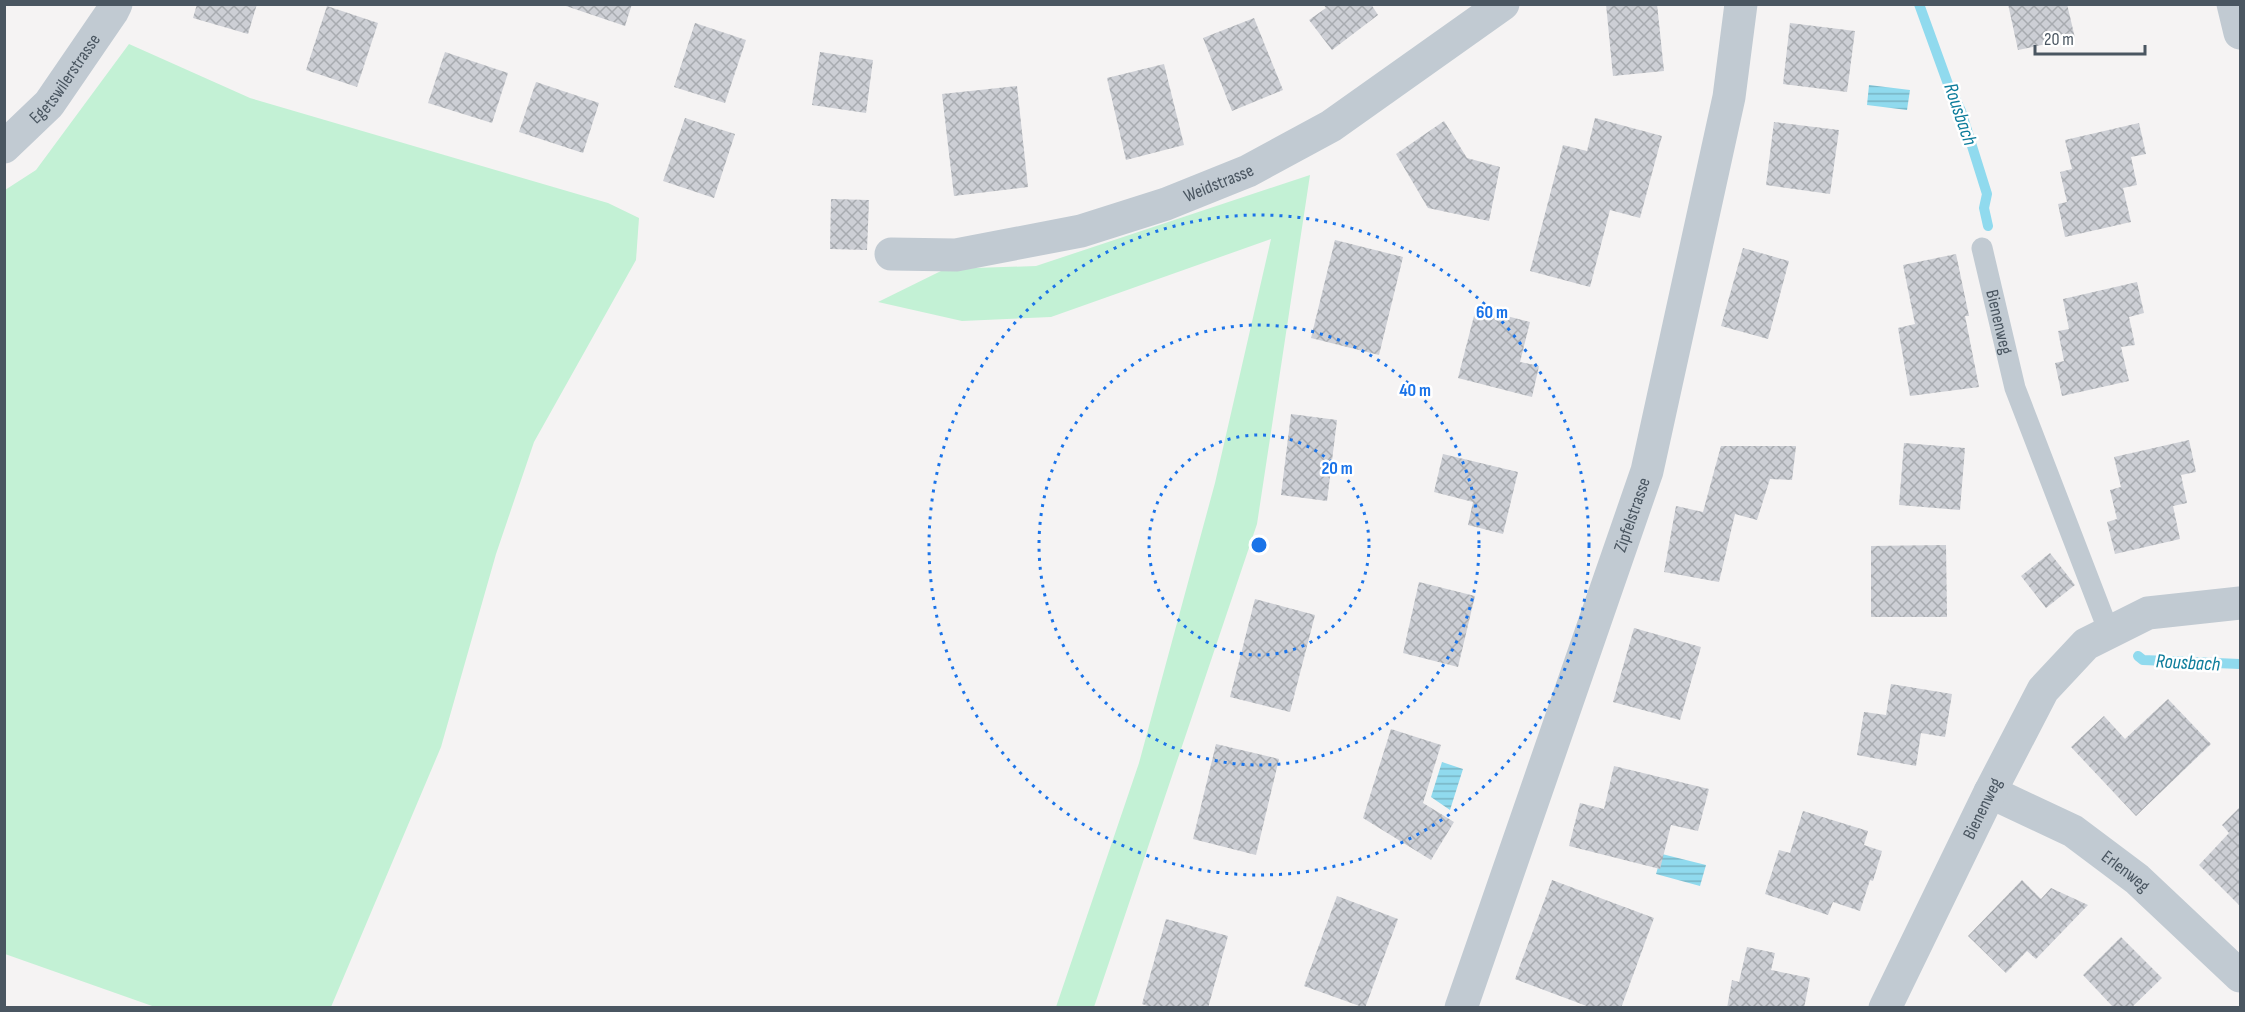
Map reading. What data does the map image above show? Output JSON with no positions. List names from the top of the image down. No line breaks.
{"streets":{"street":["Egetswilerstrasse","Weidstrasse","Bienenweg","Zipfelstrasse","Erlenweg"]},"crossings":[["Bienenweg","Erlenweg"]],"water":["Rousbach"],"scale_bar":"20 m","rings":["60 m","40 m","20 m"]}
